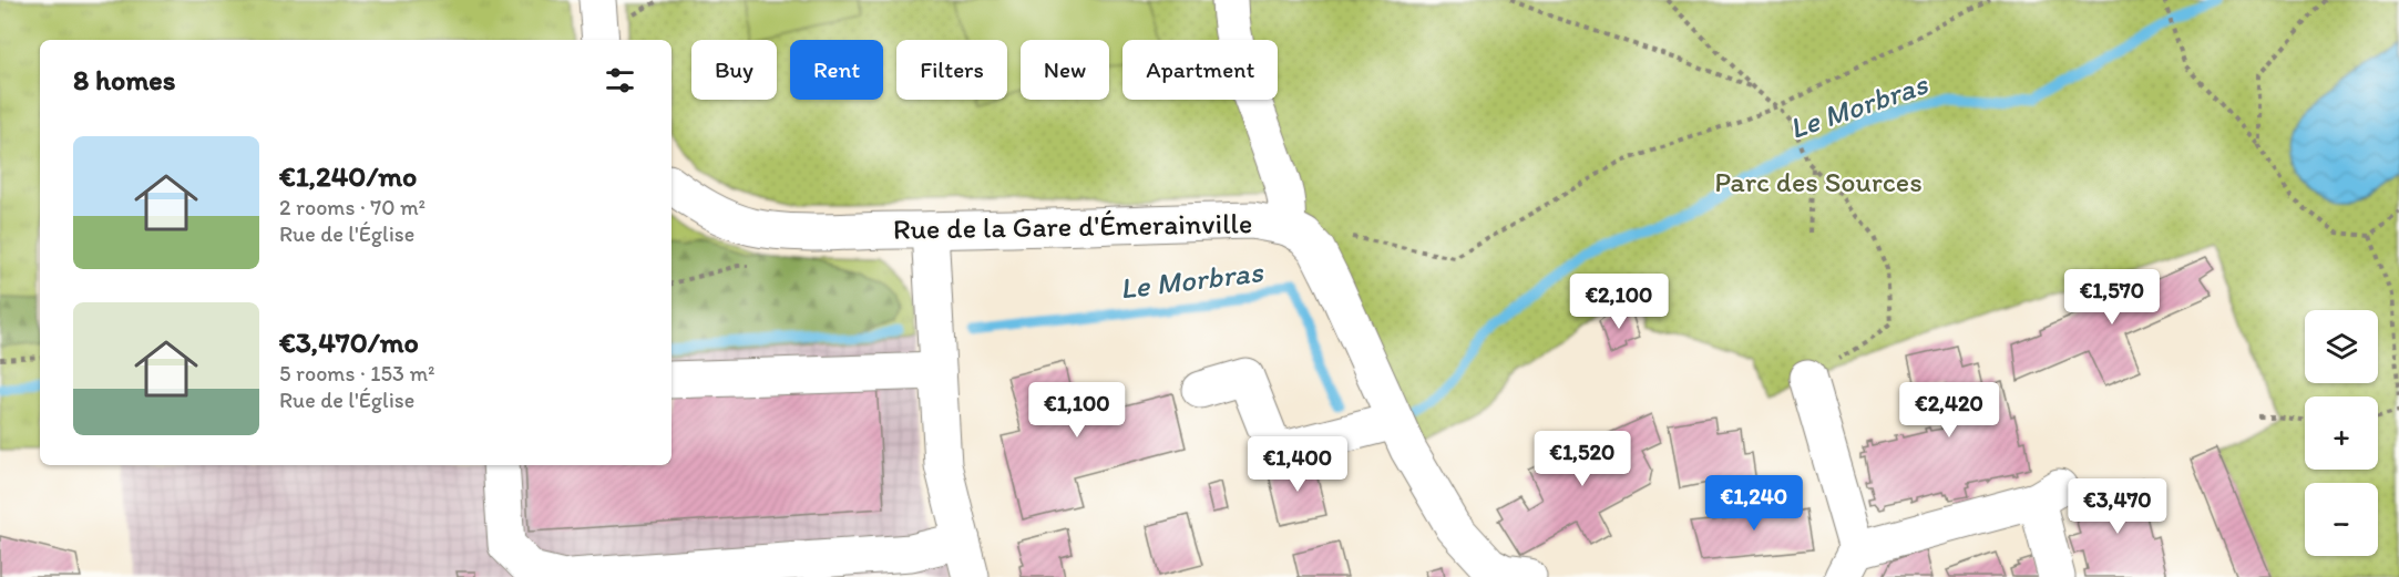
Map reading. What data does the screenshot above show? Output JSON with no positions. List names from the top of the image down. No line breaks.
{"streets":{"street":["Rue de la Gare d'Émerainville"]},"water":["Le Morbras"],"parks":["Parc des Sources"],"page":{"chip":["Buy","Rent","Filters","New","Apartment"],"heading":"8 homes","list":[{"name":"€1,240/mo","note":"2 rooms · 70 m² · Rue de l'Église"},{"name":"€3,470/mo","note":"5 rooms · 153 m² · Rue de l'Église"}],"price":["€1,570","€2,100","€1,100","€2,420","€1,520","€1,400","€1,240","€3,470"],"map_buttons":["+","−"]}}
